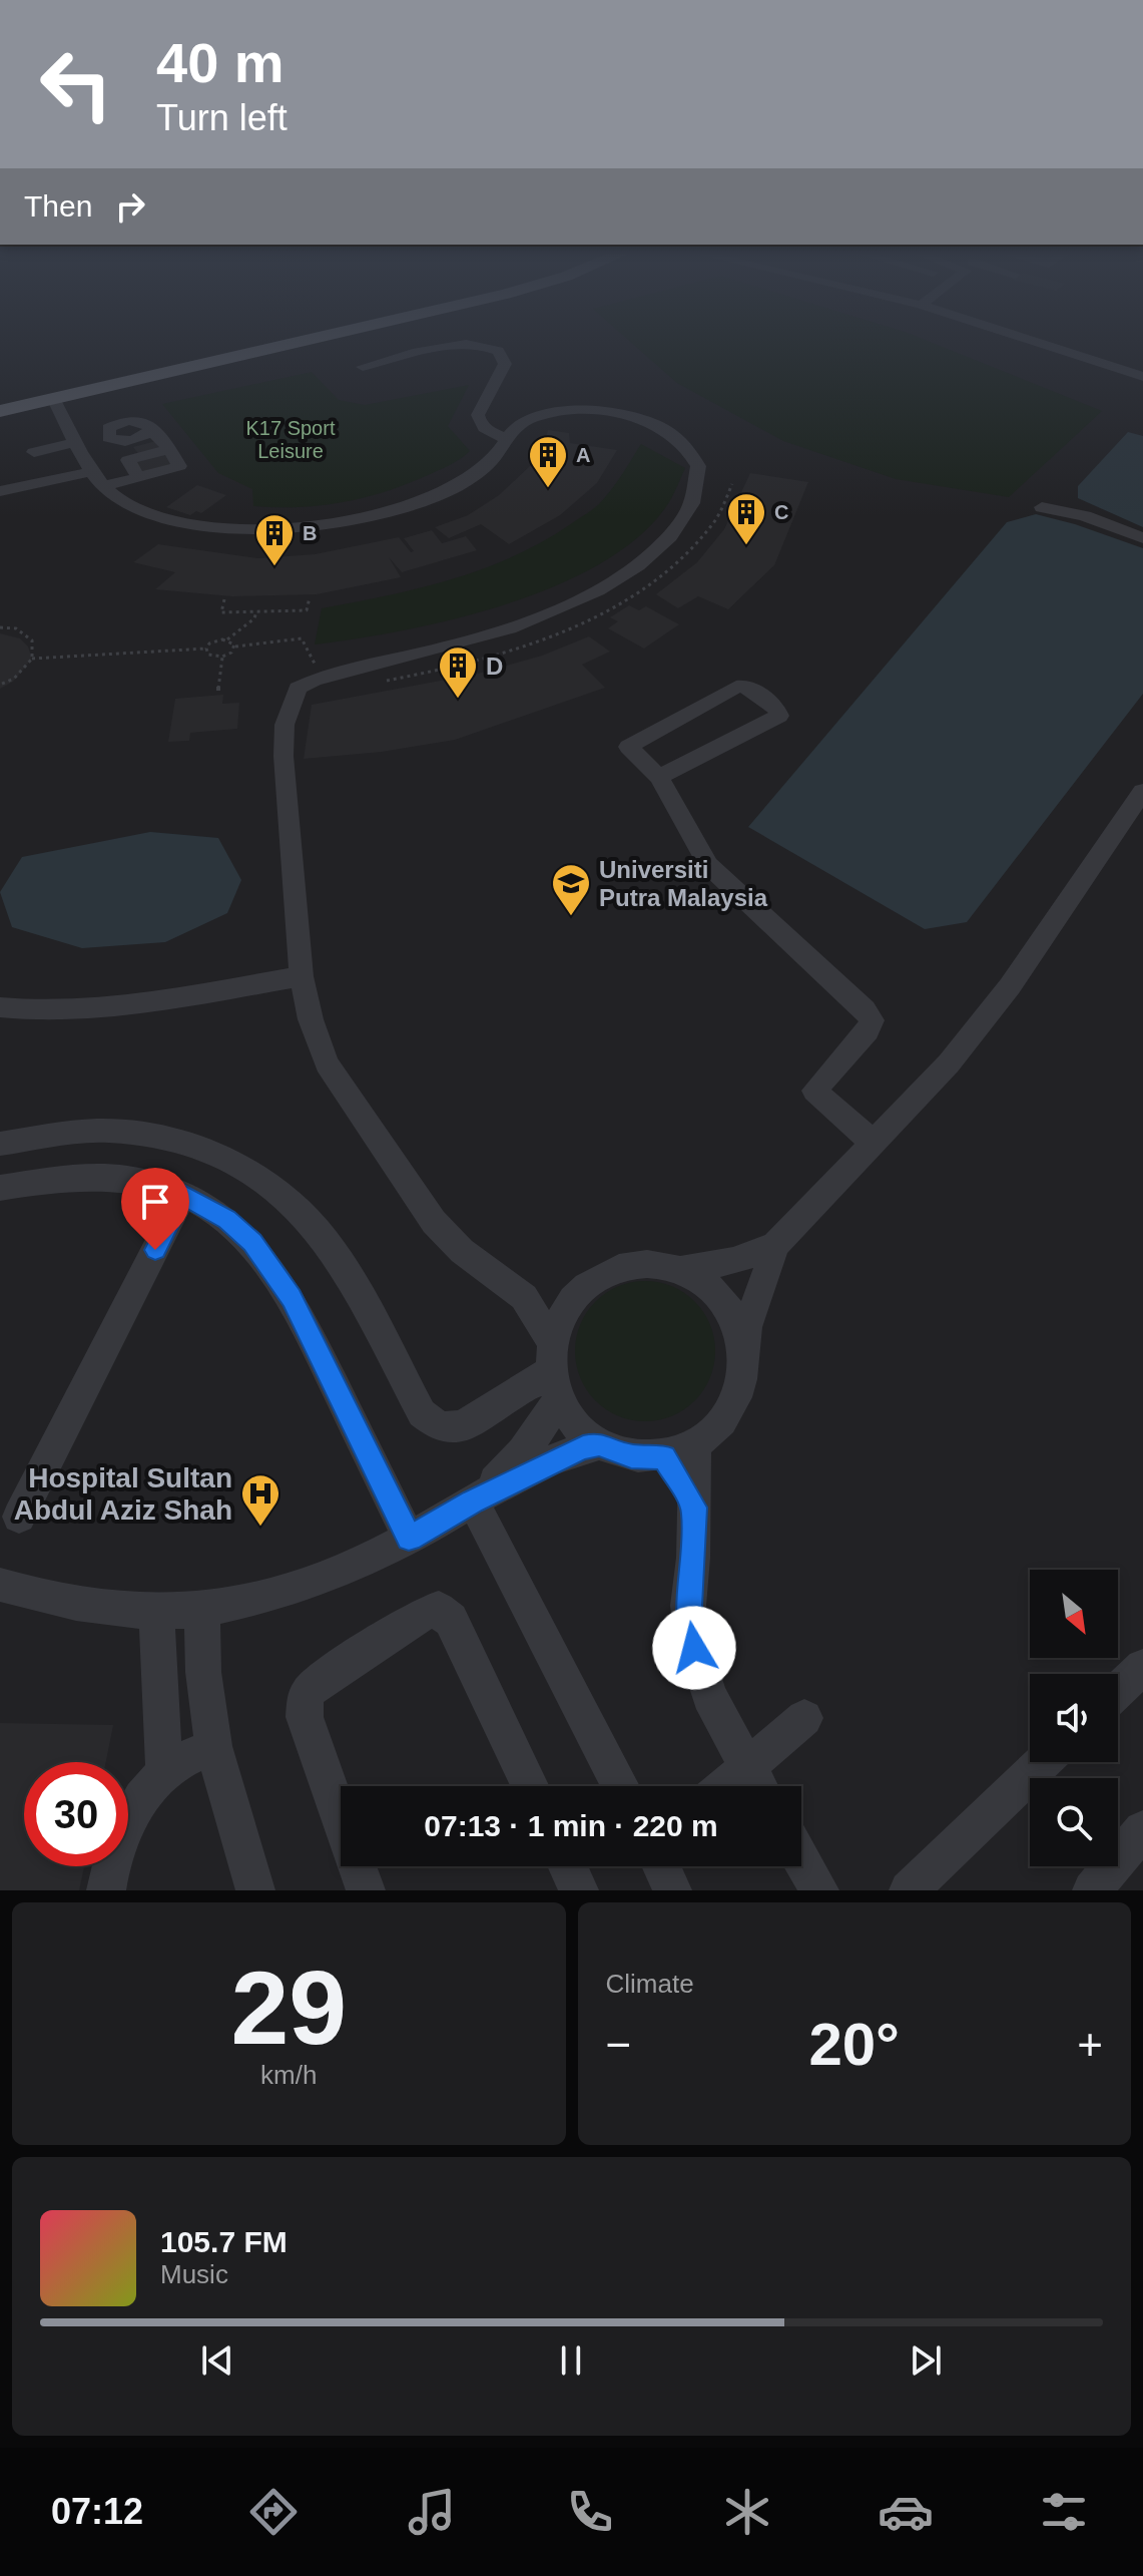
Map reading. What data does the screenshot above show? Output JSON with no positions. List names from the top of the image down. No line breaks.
{"parks":["K17 Sport Leisure"],"places":{"building":["A","C","B","D"],"school or university":["Universiti Putra Malaysia"],"hospital":["Hospital Sultan Abdul Aziz Shah"]},"north":"bottom right","page":{"turn":["40 m","Turn left"],"then":"Then","limit":"30","trip":"07:13 · 1 min · 220 m","tile":[["29","km/h"],"Climate"],"heat":["−","20°","+"],"song":["105.7 FM","Music"],"tabs":"07:12"}}
